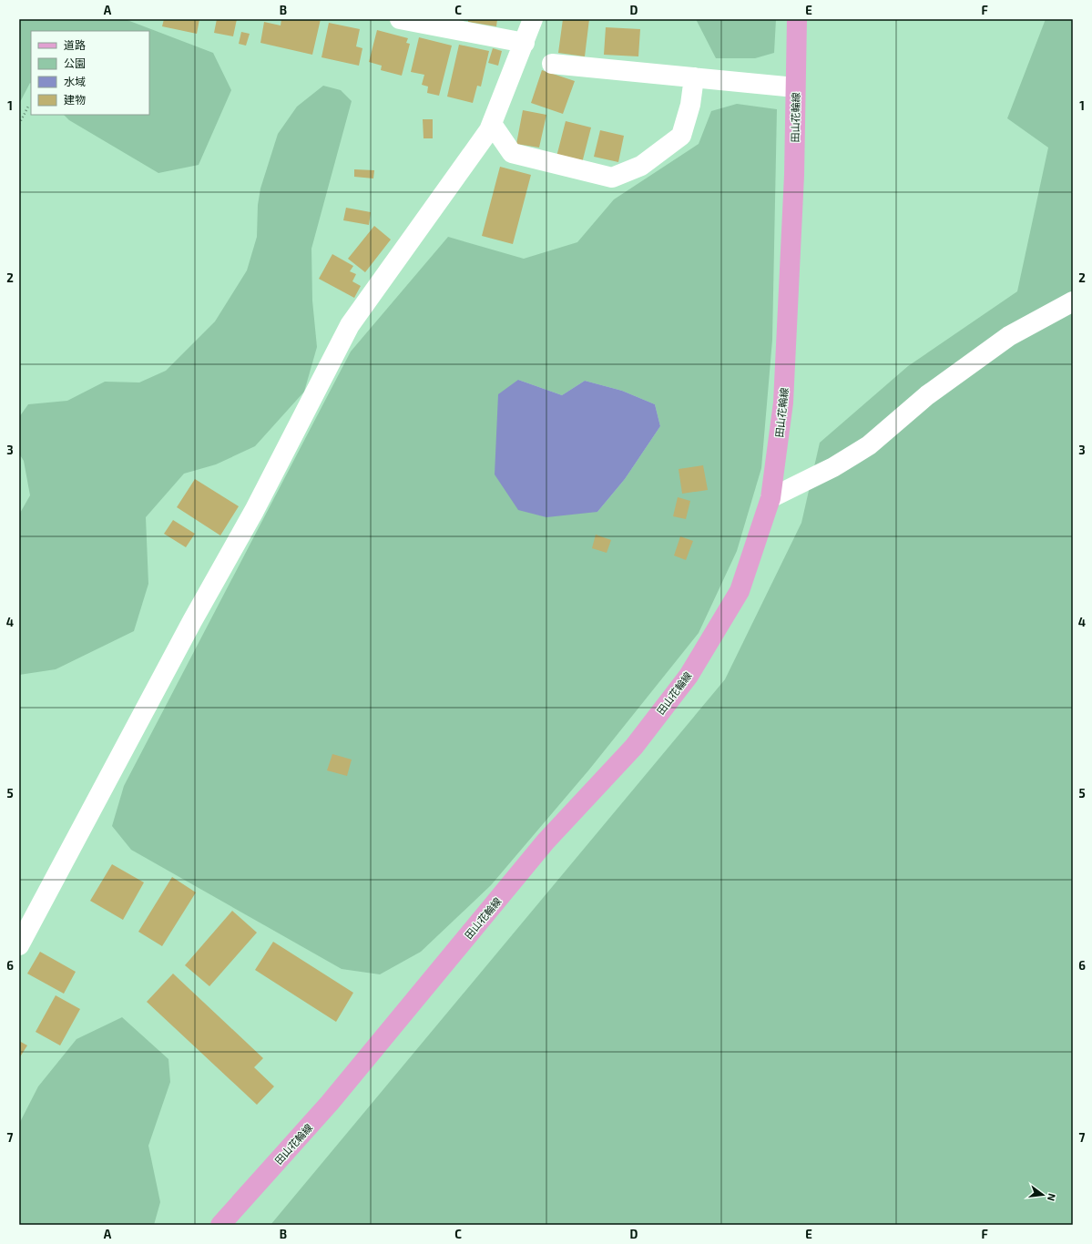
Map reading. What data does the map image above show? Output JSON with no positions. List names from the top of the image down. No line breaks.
{"streets":{"main road":["田山花輪線"]},"legend":["道路","公園","水域","建物"],"north":"right","grid":{"columns":["A","B","C","D","E","F"],"rows":["1","2","3","4","5","6","7"]}}
